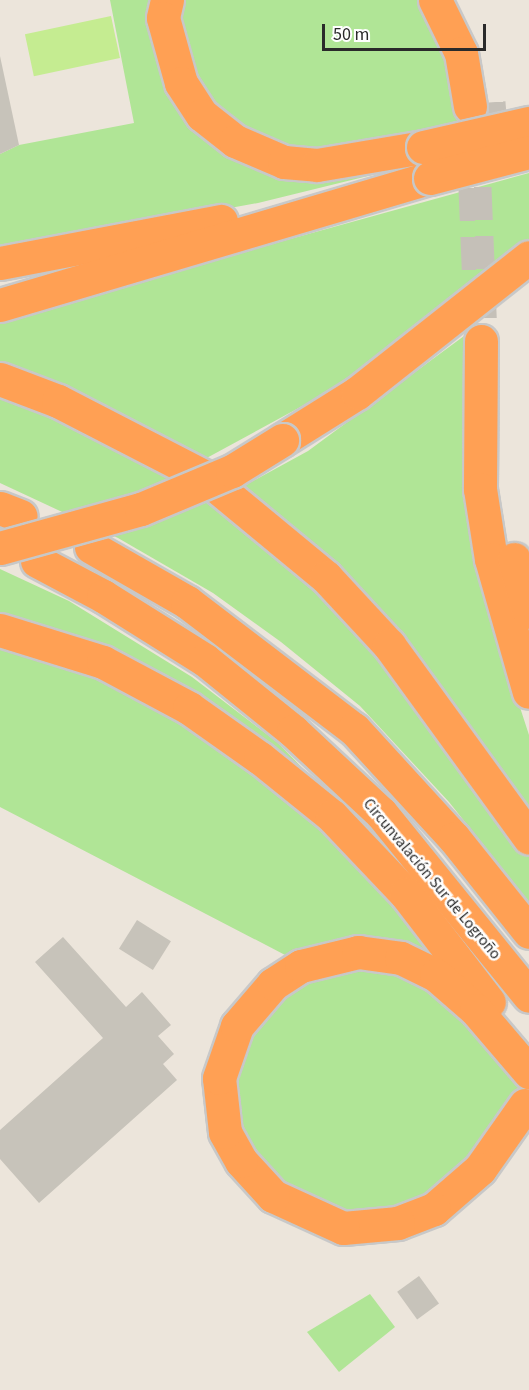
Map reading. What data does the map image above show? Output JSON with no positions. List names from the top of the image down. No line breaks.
{"streets":{"highway":["Circunvalación Sur de Logroño"]},"scale_bar":"50 m"}
